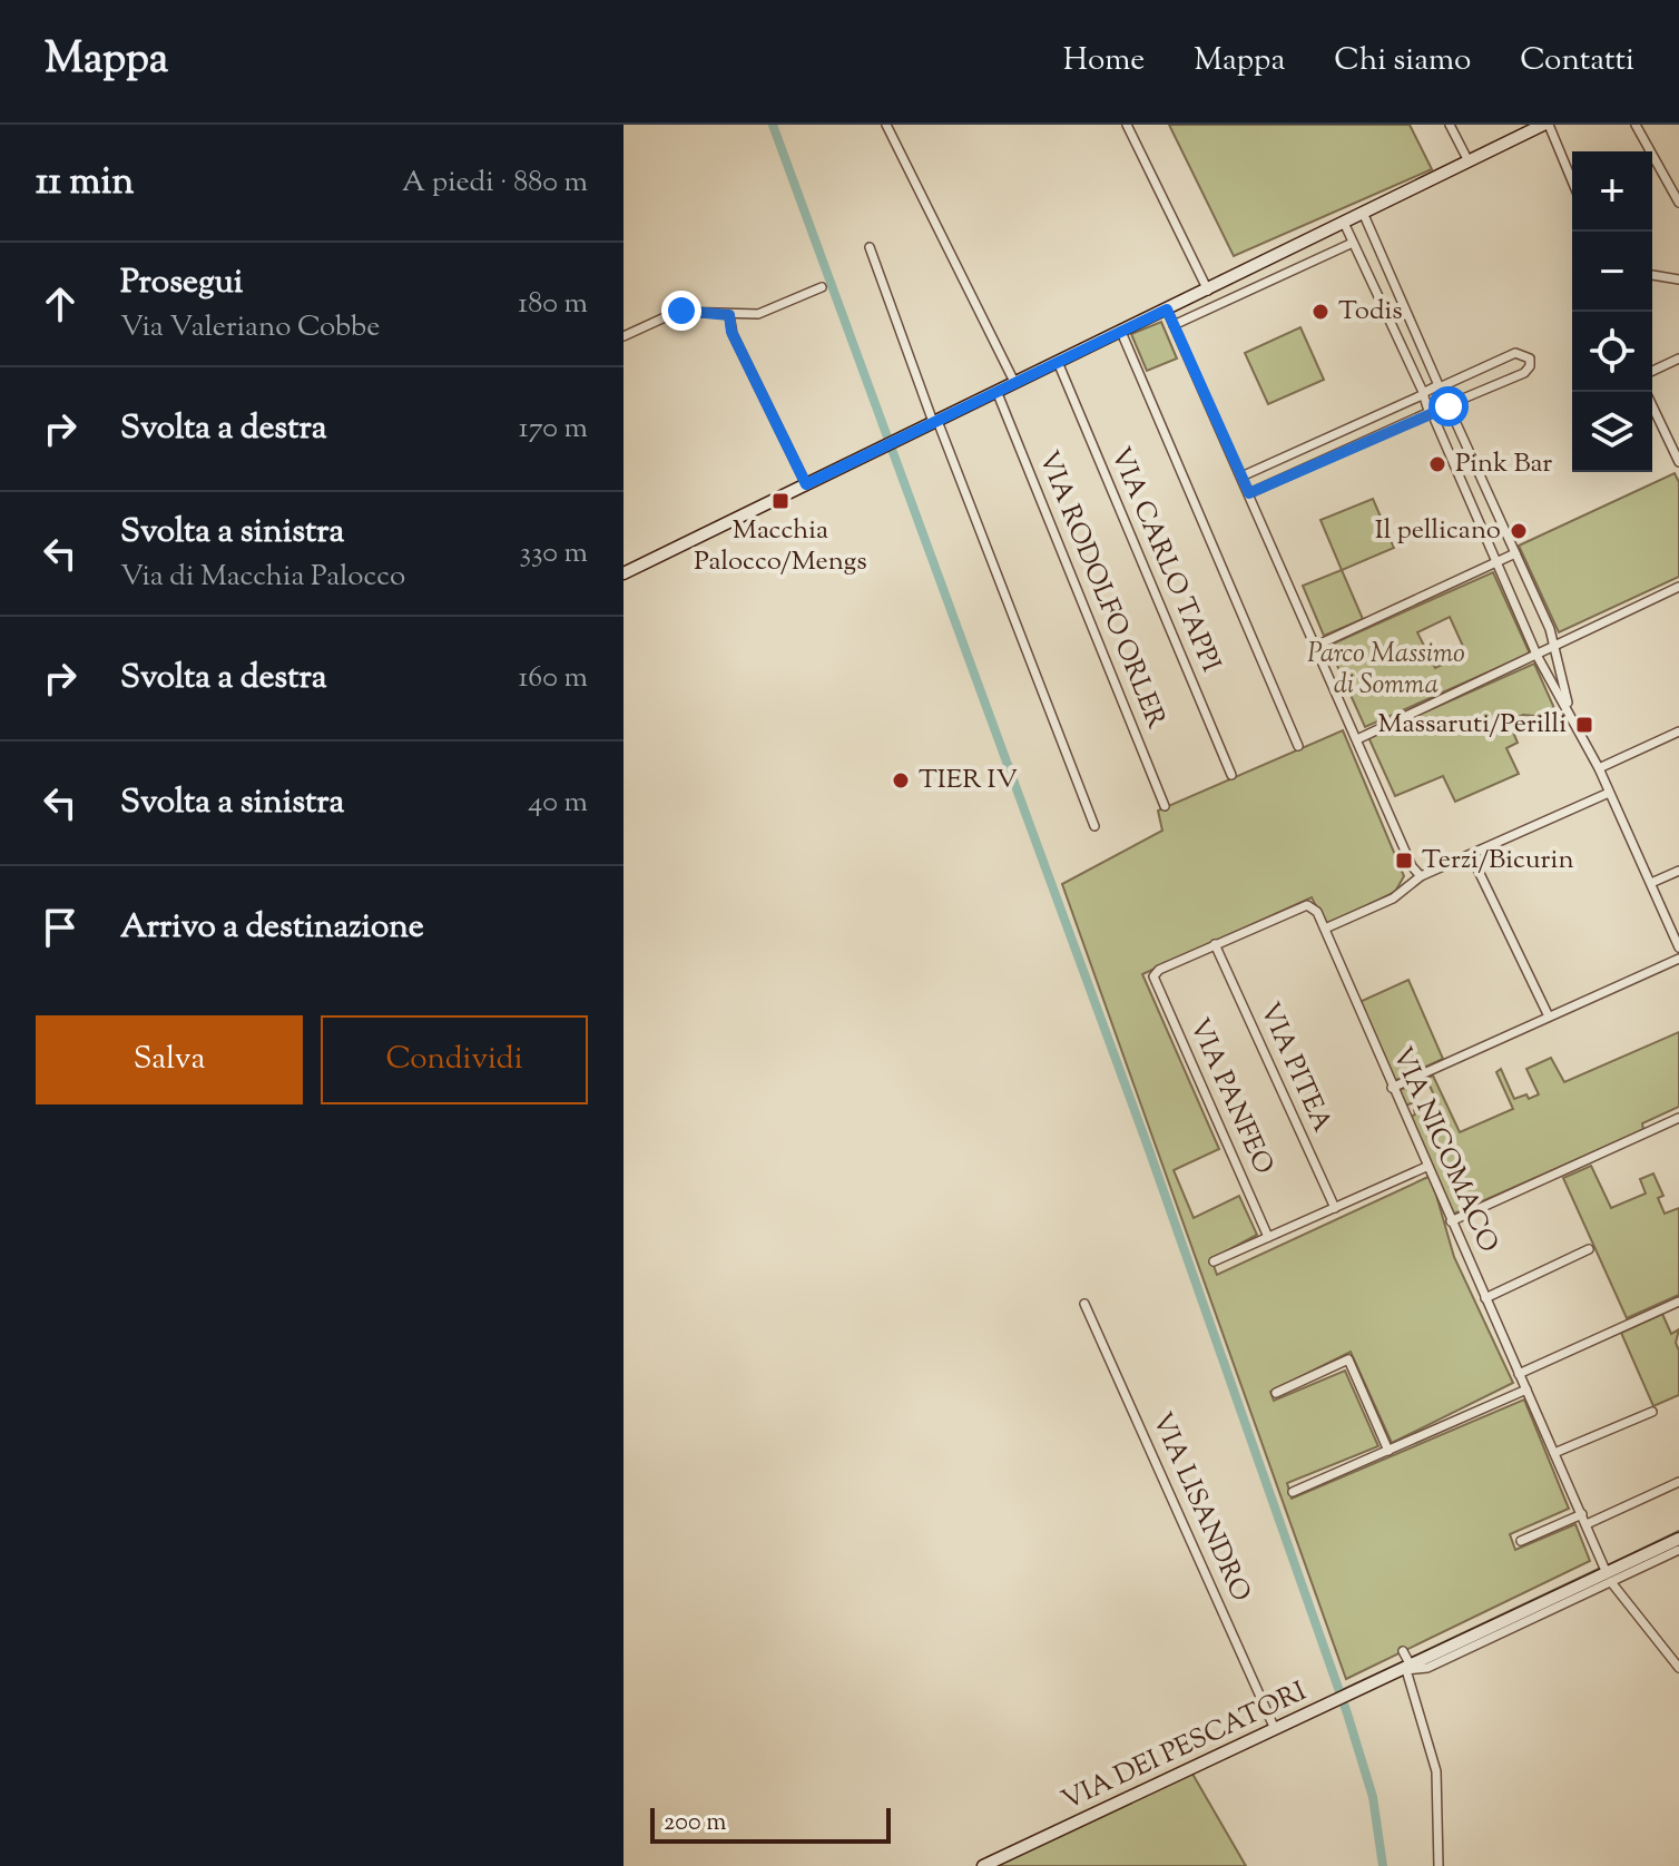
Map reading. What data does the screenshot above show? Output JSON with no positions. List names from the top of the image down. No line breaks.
{"streets":{"street":["VIA CARLO TAPPI","VIA RODOLFO ORLER","VIA PITEA","VIA PANFEO","VIA NICOMACO","VIA LISANDRO","VIA DEI PESCATORI"]},"crossings":[["VIA PITEA","VIA PANFEO"],["VIA NICOMACO","VIA DEI PESCATORI"],["VIA LISANDRO","VIA DEI PESCATORI"]],"parks":["Parco Massimo di Somma"],"places":{"other":["Todis","Pink Bar","Il pellicano","TIER IV"],"transit":["Macchia Palocco/Mengs","Massaruti/Perilli","Terzi/Bicurin"]},"scale_bar":"200 m","page":{"header":"Mappa","nav":["Home","Mappa","Chi siamo","Contatti"],"heading":["11 min","A piedi · 880 m"],"map_buttons":["+","−"],"list":[["Prosegui","Via Valeriano Cobbe","180 m"],["Svolta a destra","170 m"],["Svolta a sinistra","Via di Macchia Palocco","330 m"],["Svolta a destra","160 m"],["Svolta a sinistra","40 m"],"Arrivo a destinazione"],"buttons":["Salva","Condividi"],"scale":"200 m"}}
